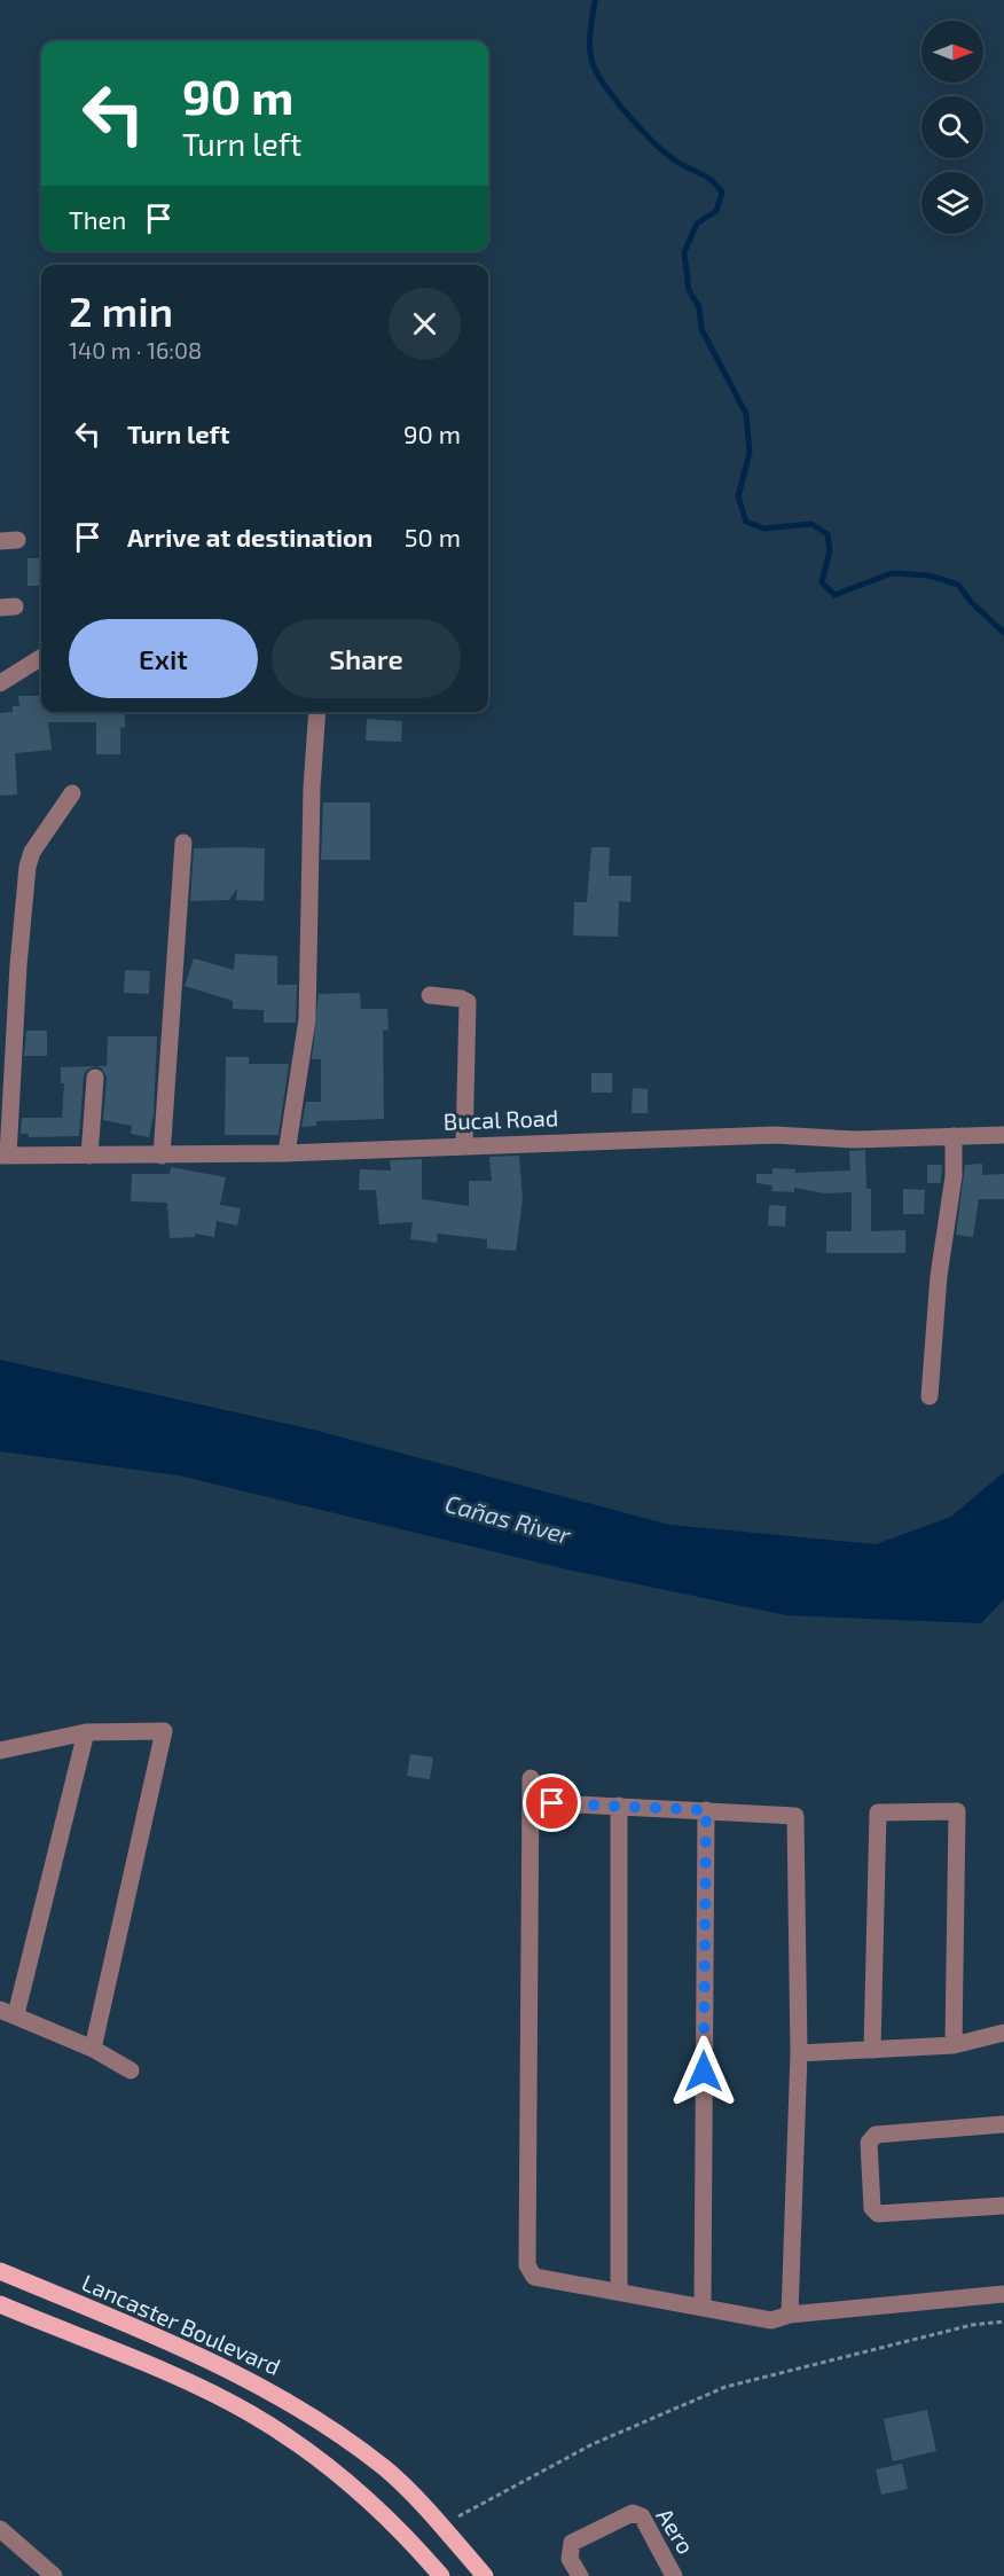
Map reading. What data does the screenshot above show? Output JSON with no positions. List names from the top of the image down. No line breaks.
{"streets":{"main road":["Lancaster Boulevard"],"street":["Bucal Road","Aero"]},"water":["Cañas River"],"north":"right","page":{"turn":["90 m","Turn left"],"then":"Then","heading":["2 min","140 m · 16:08"],"list":[{"name":"Turn left","value":"90 m"},{"name":"Arrive at destination","value":"50 m"}],"buttons":["Exit","Share"]}}
